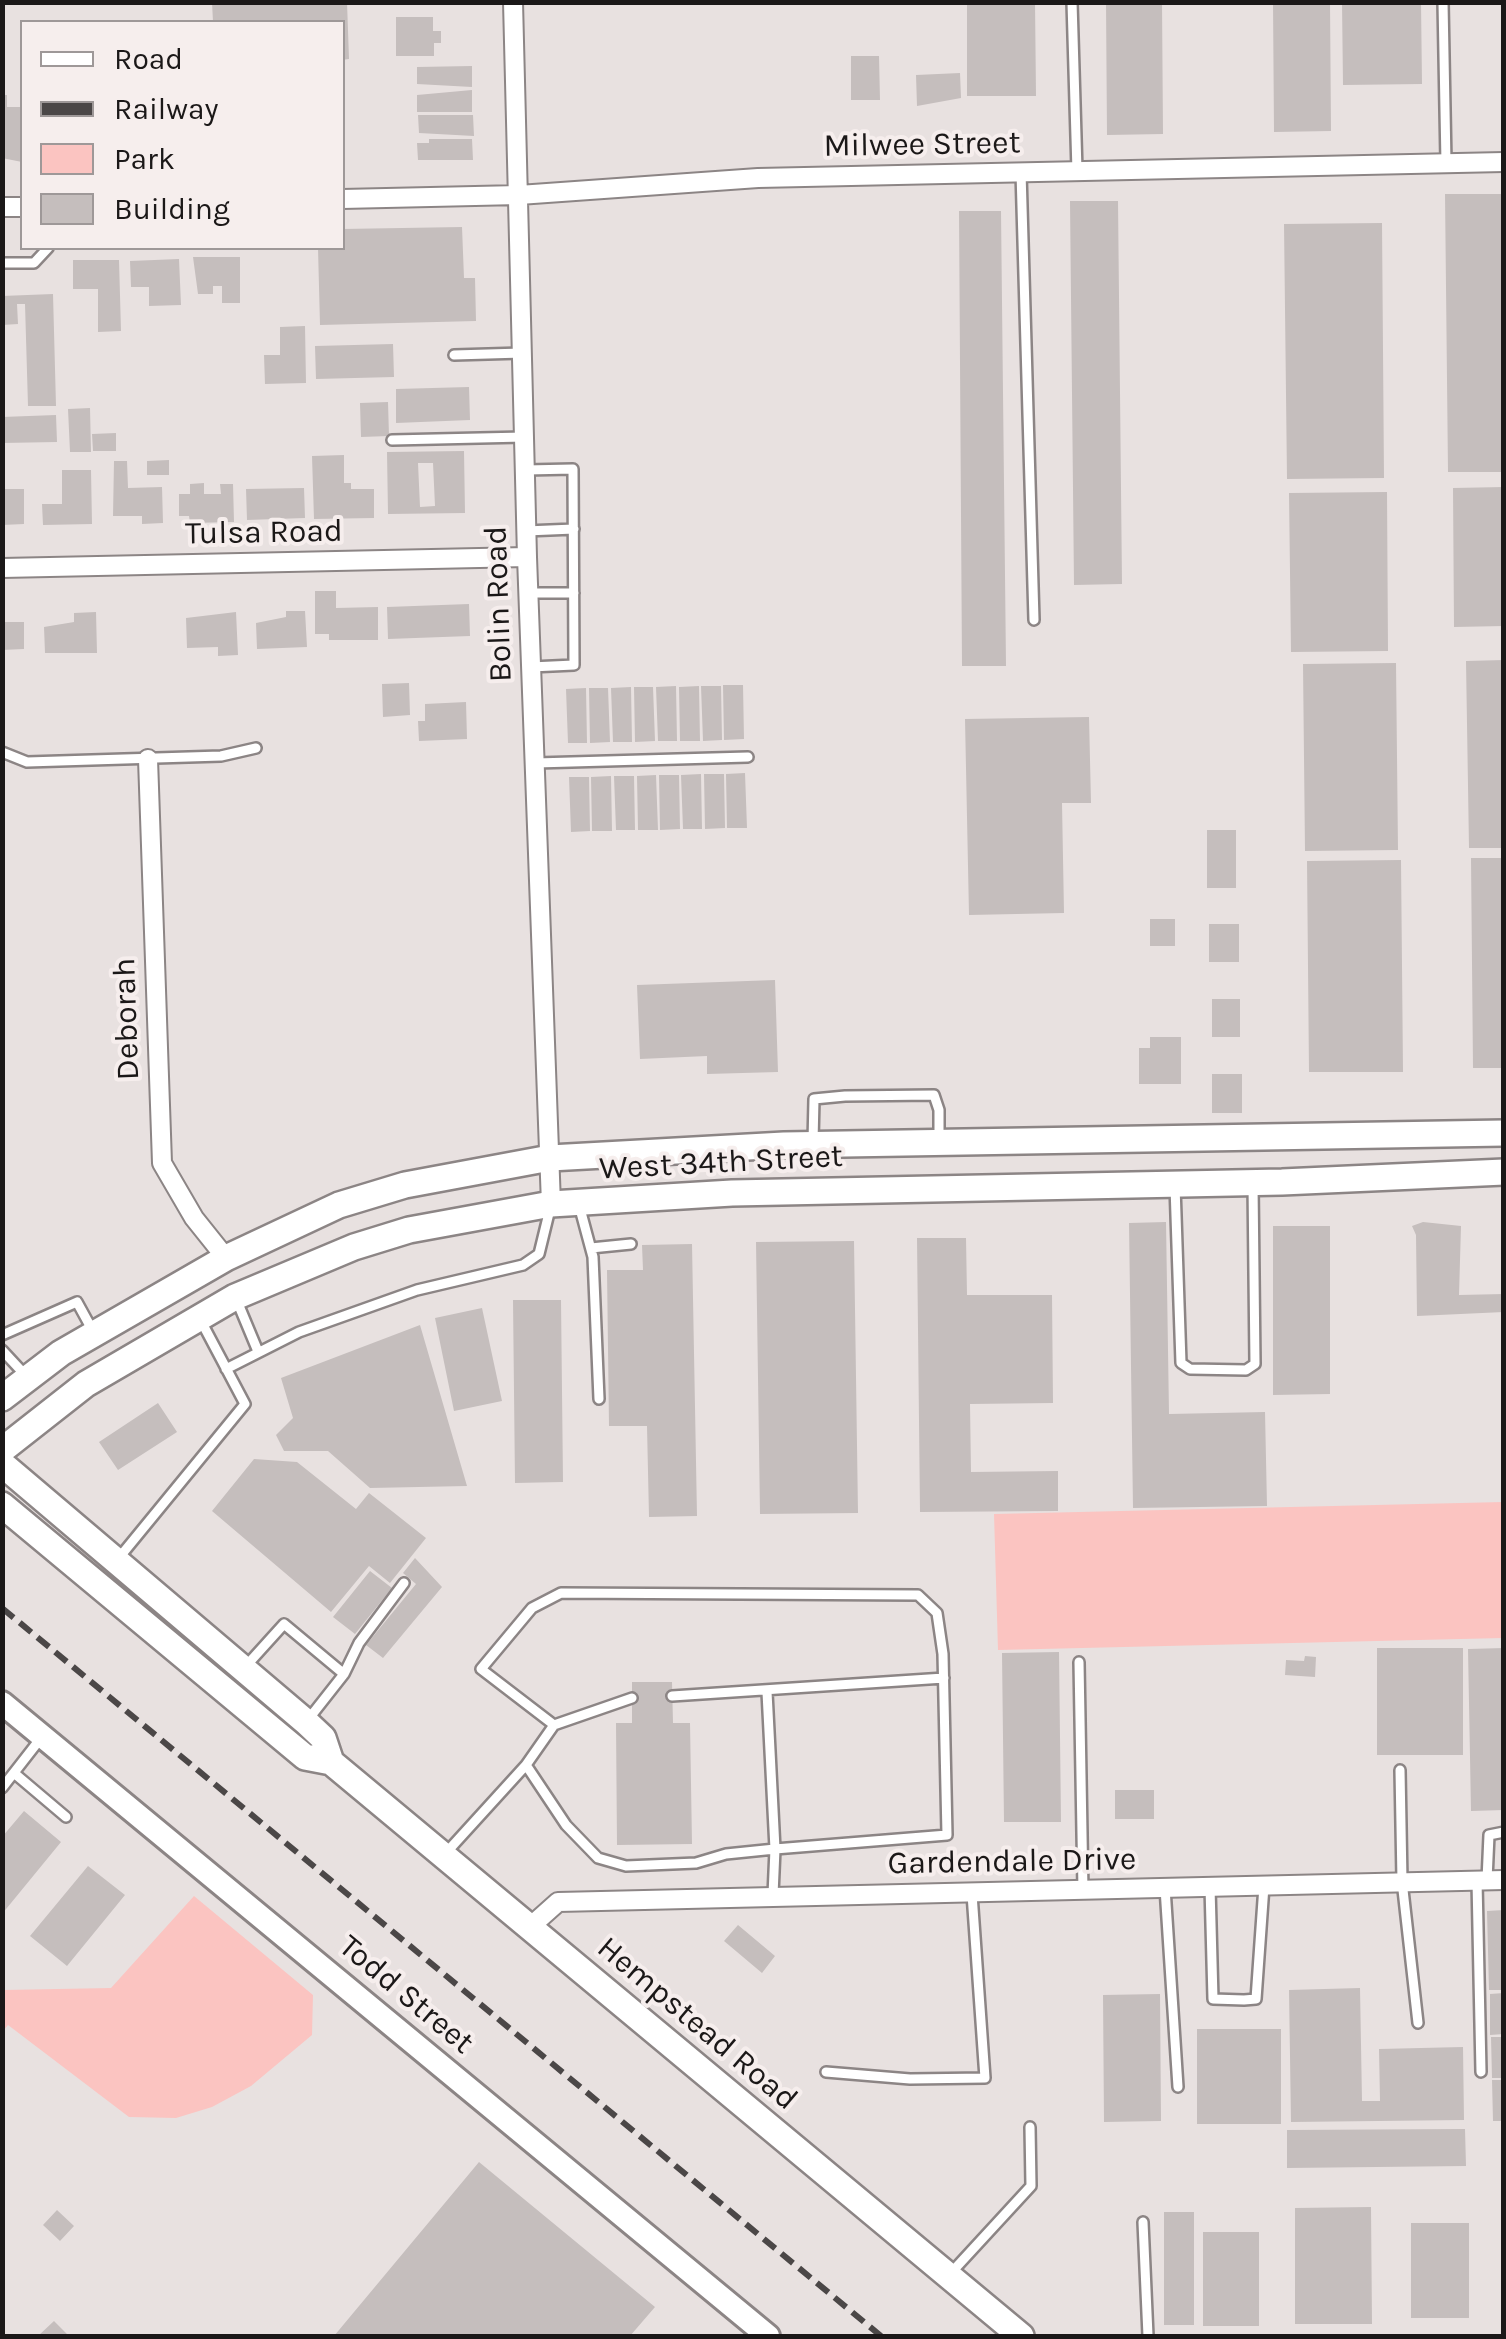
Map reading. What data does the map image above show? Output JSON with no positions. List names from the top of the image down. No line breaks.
{"streets":{"main road":["West 34th Street","Hempstead Road"],"street":["Milwee Street","Tulsa Road","Bolin Road","Deborah","Gardendale Drive","Todd Street"]},"crossings":[["Milwee Street","Bolin Road"],["Tulsa Road","Bolin Road"],["Bolin Road","West 34th Street"],["Deborah","West 34th Street"],["Gardendale Drive","Hempstead Road"]],"legend":["Road","Railway","Park","Building"]}
